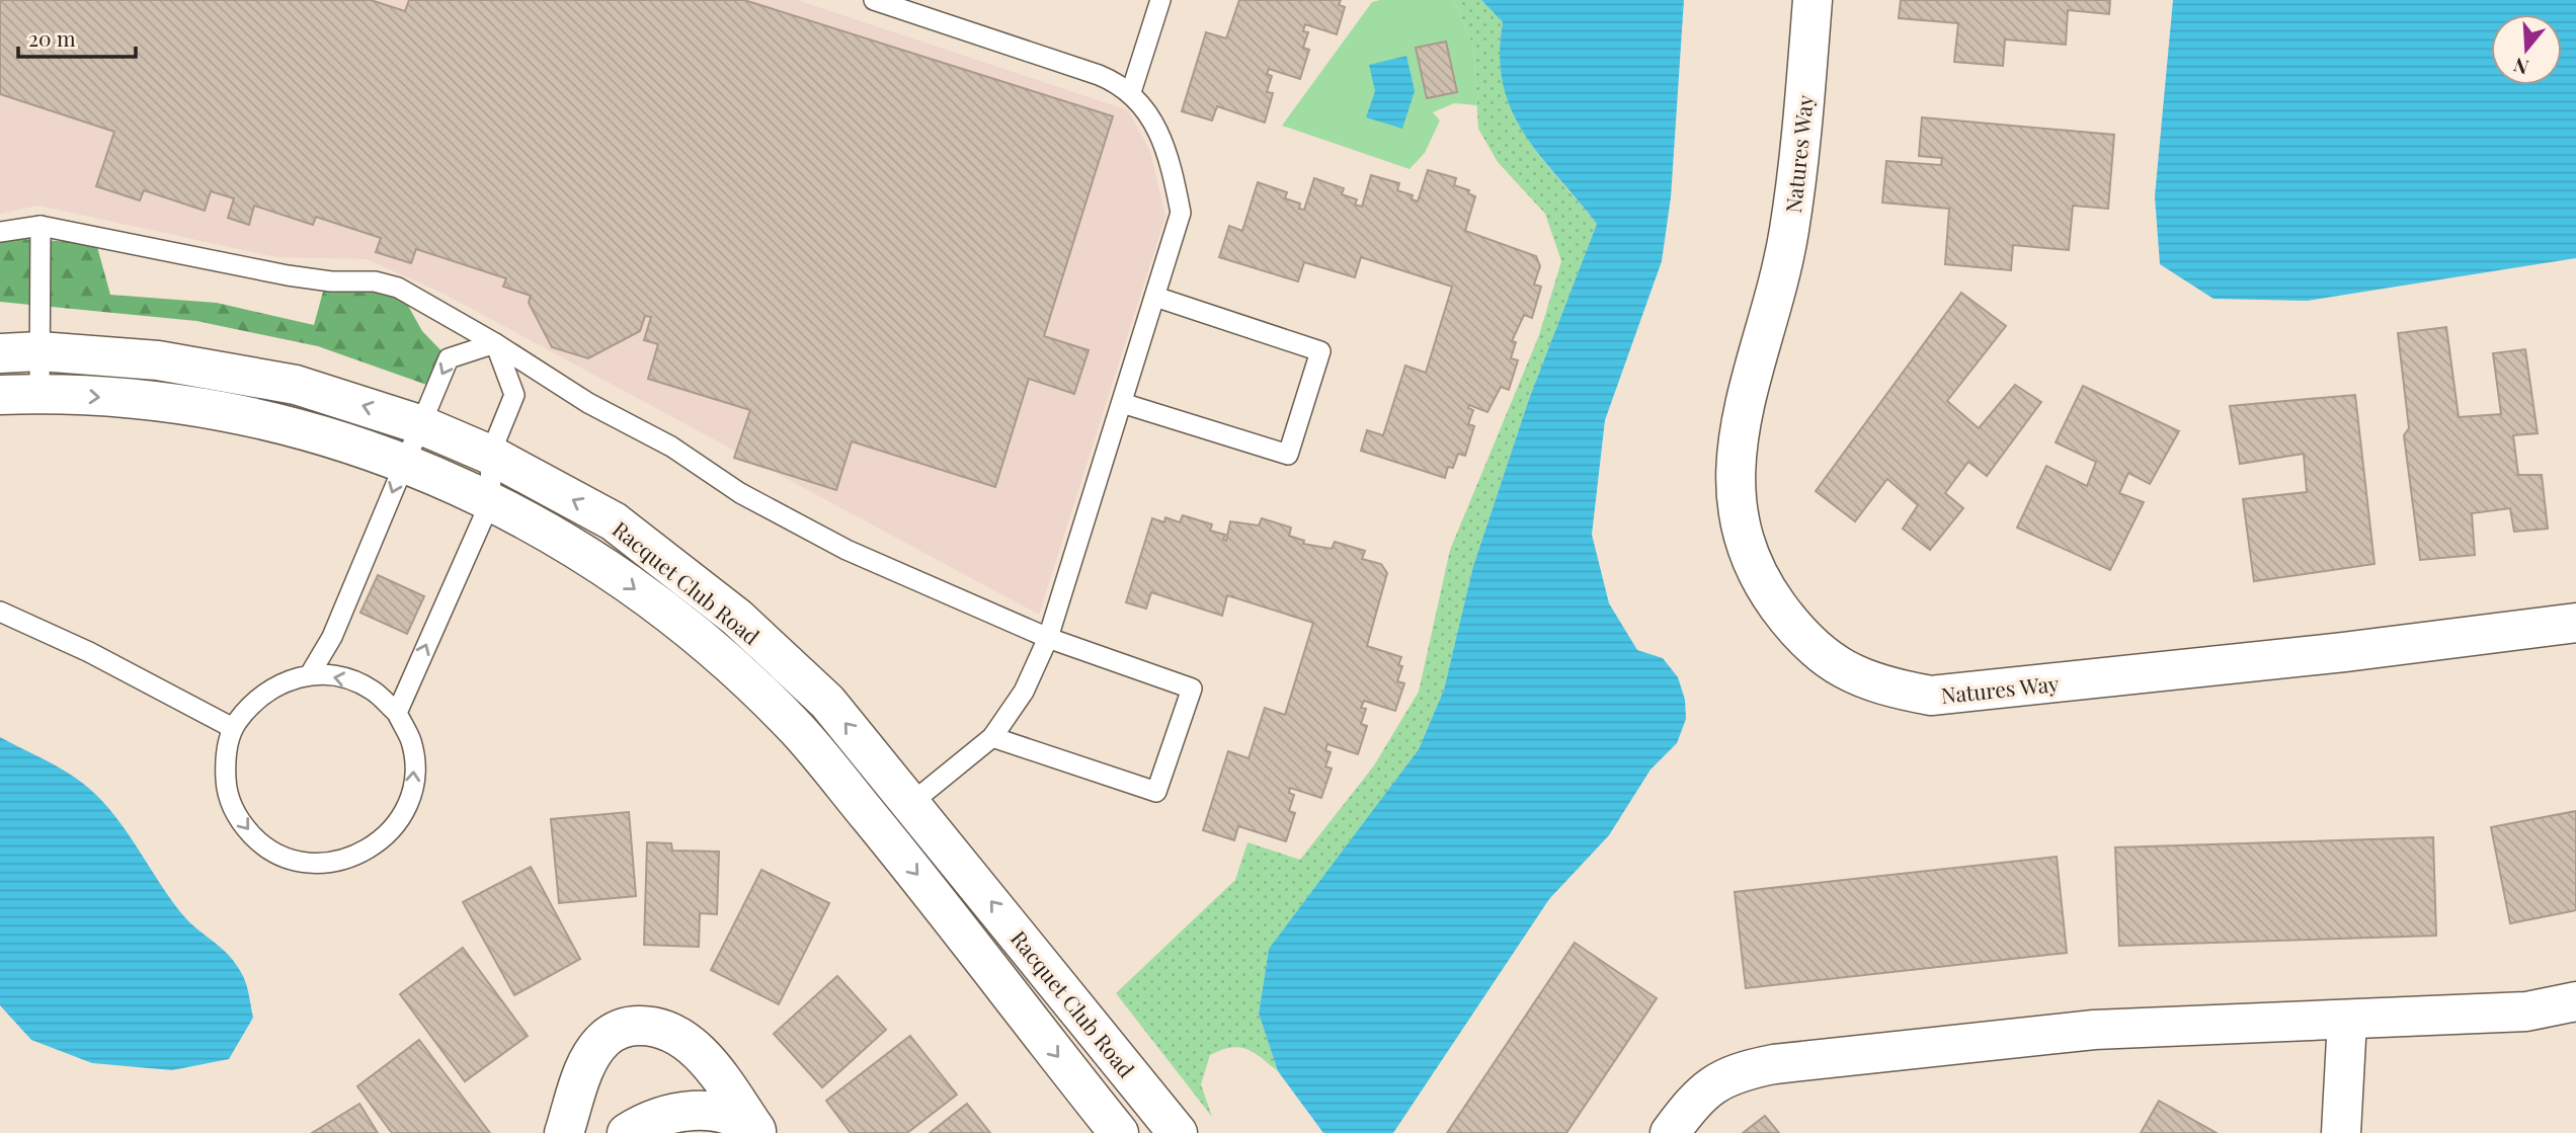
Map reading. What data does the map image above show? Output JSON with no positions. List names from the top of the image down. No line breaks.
{"streets":{"street":["Natures Way","Racquet Club Road"]},"scale_bar":"20 m","north":"bottom"}
